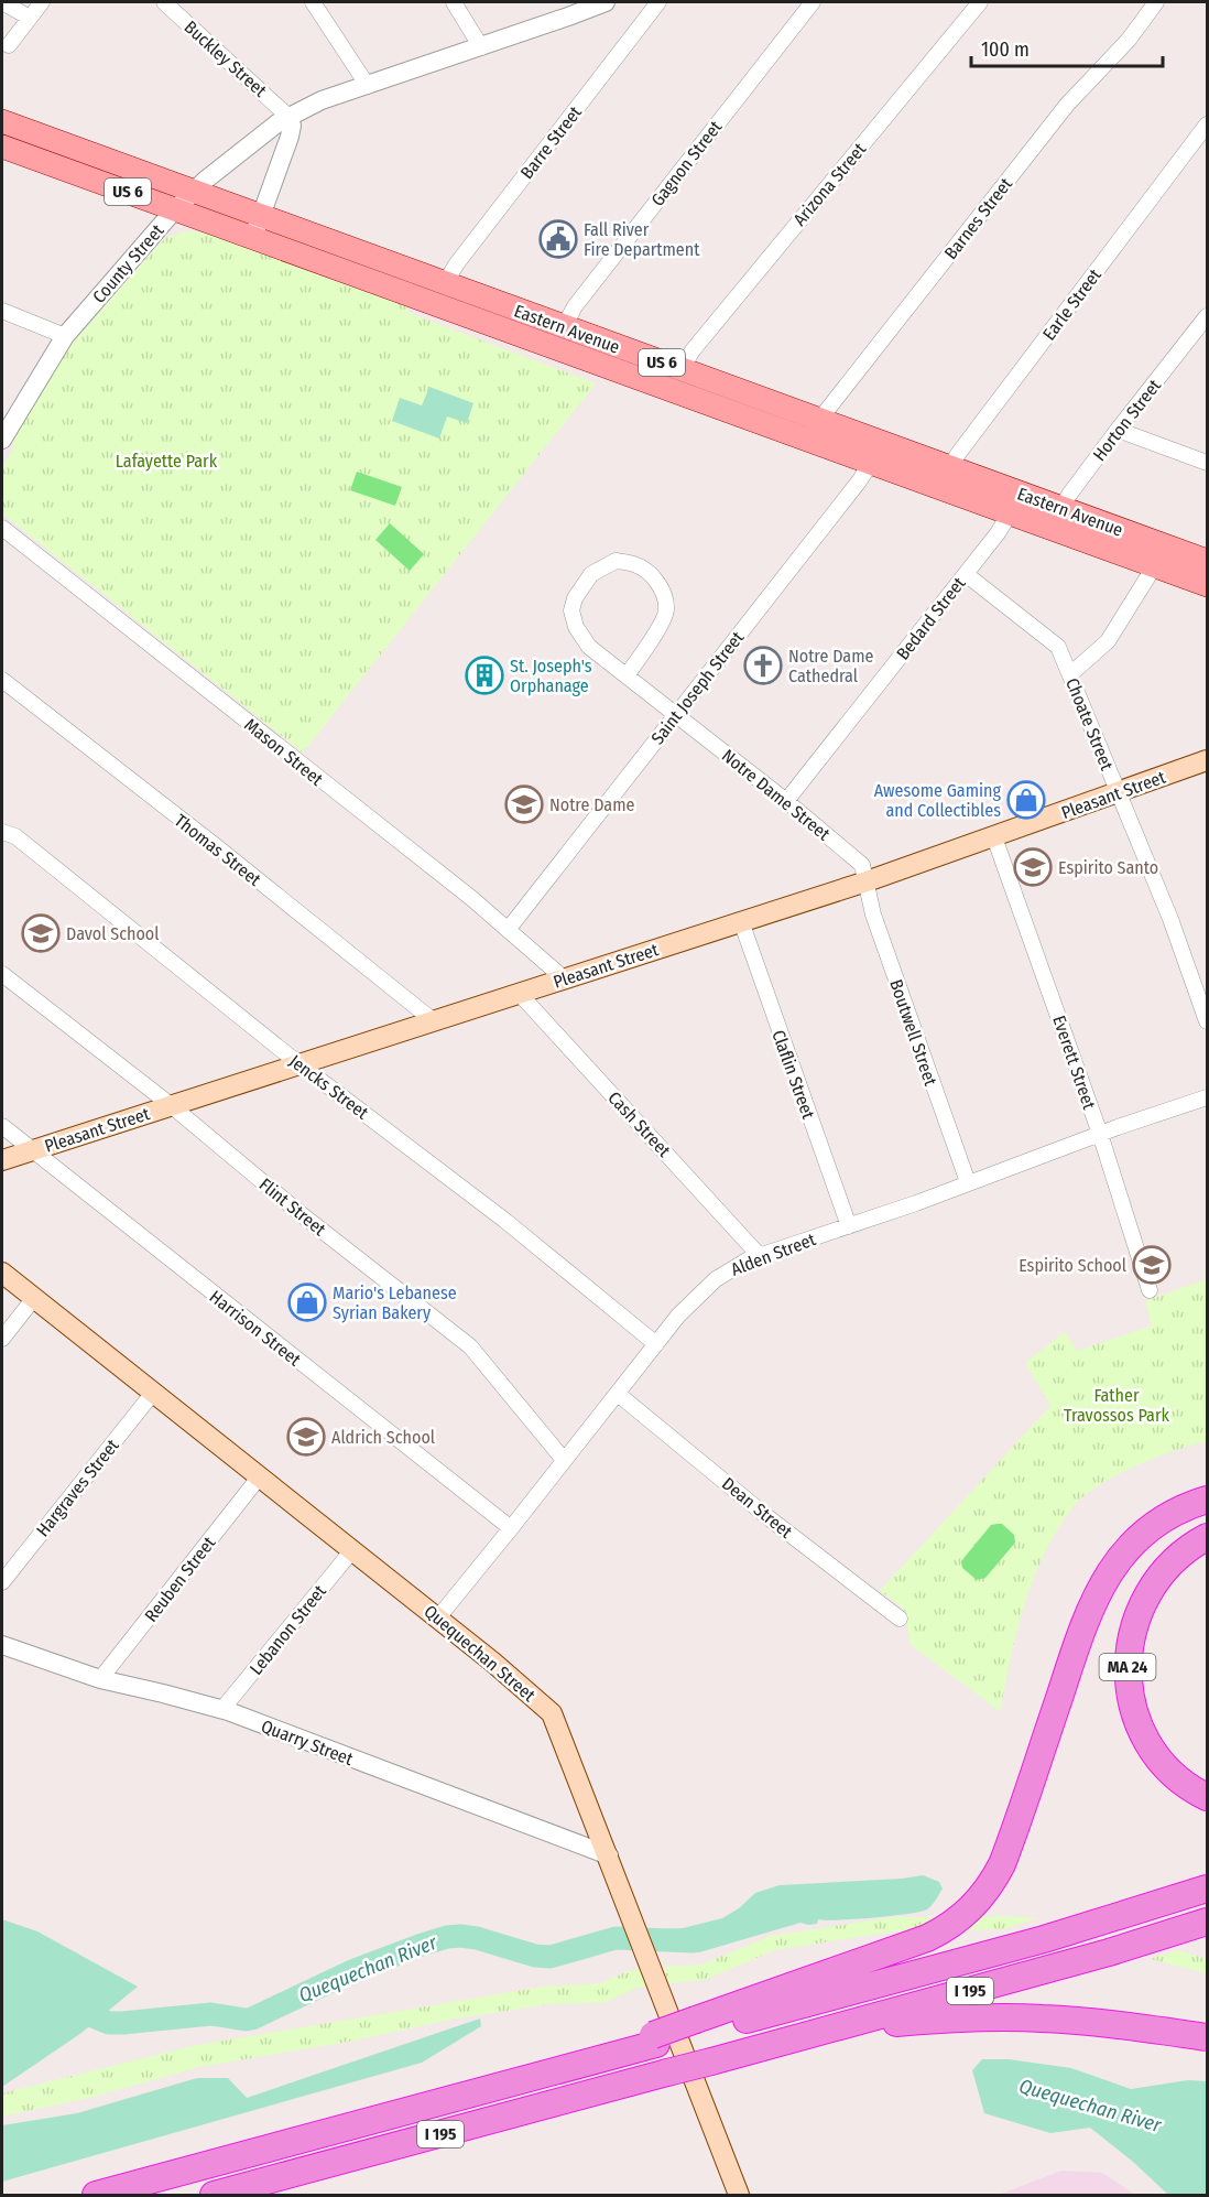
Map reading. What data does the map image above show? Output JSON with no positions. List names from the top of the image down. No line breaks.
{"streets":{"highway":["MA 24","I 195"],"main road":["US 6","Eastern Avenue","Pleasant Street","Quequechan Street"],"street":["Buckley Street","Barre Street","Gagnon Street","Arizona Street","Barnes Street","County Street","Earle Street","Horton Street","Bedard Street","Saint Joseph Street","Choate Street","Mason Street","Notre Dame Street","Thomas Street","Boutwell Street","Everett Street","Claflin Street","Jencks Street","Cash Street","Flint Street","Alden Street","Harrison Street","Hargraves Street","Dean Street","Reuben Street","Lebanon Street","Quarry Street"]},"crossings":[["Buckley Street","County Street"],["Barre Street","Eastern Avenue"],["Gagnon Street","Eastern Avenue"],["Arizona Street","Eastern Avenue"],["Barnes Street","Eastern Avenue"],["County Street","Eastern Avenue"],["Earle Street","Eastern Avenue"],["Eastern Avenue","Horton Street"],["Eastern Avenue","Bedard Street"],["Eastern Avenue","Saint Joseph Street"],["Bedard Street","Choate Street"],["Bedard Street","Notre Dame Street"],["Saint Joseph Street","Mason Street"],["Saint Joseph Street","Notre Dame Street"],["Choate Street","Pleasant Street"],["Mason Street","Pleasant Street"],["Notre Dame Street","Pleasant Street"],["Notre Dame Street","Boutwell Street"],["Pleasant Street","Thomas Street"],["Pleasant Street","Boutwell Street"],["Pleasant Street","Everett Street"],["Pleasant Street","Claflin Street"],["Pleasant Street","Jencks Street"],["Pleasant Street","Cash Street"],["Pleasant Street","Flint Street"],["Pleasant Street","Harrison Street"],["Boutwell Street","Alden Street"],["Everett Street","Alden Street"],["Claflin Street","Alden Street"],["Jencks Street","Alden Street"],["Cash Street","Alden Street"],["Flint Street","Alden Street"],["Alden Street","Harrison Street"],["Alden Street","Dean Street"],["Alden Street","Quequechan Street"],["Hargraves Street","Quequechan Street"],["Reuben Street","Quequechan Street"],["Reuben Street","Quarry Street"],["Lebanon Street","Quequechan Street"],["Lebanon Street","Quarry Street"],["Quequechan Street","Quarry Street"]],"water":["Quequechan River"],"parks":["Lafayette Park","Father Travossos Park"],"places":{"public building":["Fall River Fire Department"],"church":["Notre Dame Cathedral"],"building":["St. Joseph's Orphanage"],"shop":["Awesome Gaming and Collectibles","Mario's Lebanese Syrian Bakery"],"school or university":["Notre Dame","Espirito Santo","Davol School","Espirito School","Aldrich School"]},"scale_bar":"100 m"}
